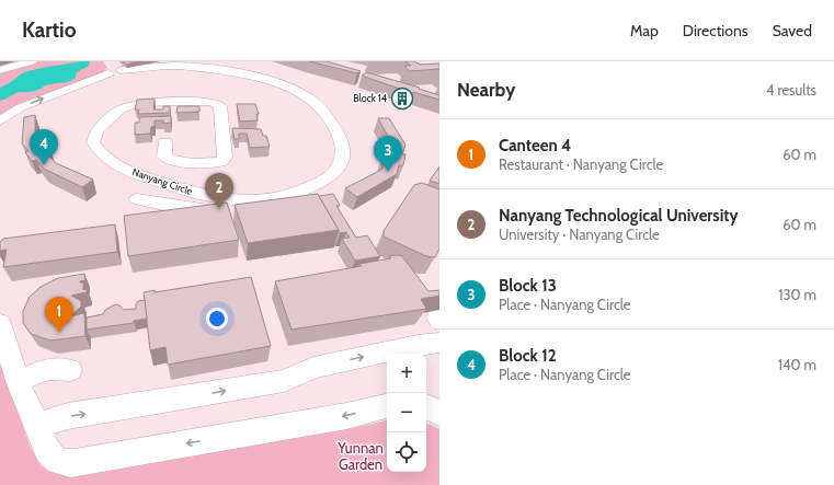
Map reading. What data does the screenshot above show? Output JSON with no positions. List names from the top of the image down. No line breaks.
{"streets":{"street":["Nanyang Circle"]},"parks":["Yunnan Garden"],"places":{"building":["Block 14"]},"page":{"header":"Kartio","nav":["Map","Directions","Saved"],"heading":["Nearby","4 results"],"list":[{"mark":"1","name":"Canteen 4","note":"Restaurant · Nanyang Circle","value":"60 m"},{"mark":"2","name":"Nanyang Technological University","note":"University · Nanyang Circle","value":"60 m"},{"mark":"3","name":"Block 13","note":"Place · Nanyang Circle","value":"130 m"},{"mark":"4","name":"Block 12","note":"Place · Nanyang Circle","value":"140 m"}],"pins":["4","3","2","1"],"map_buttons":["+","−"]}}
